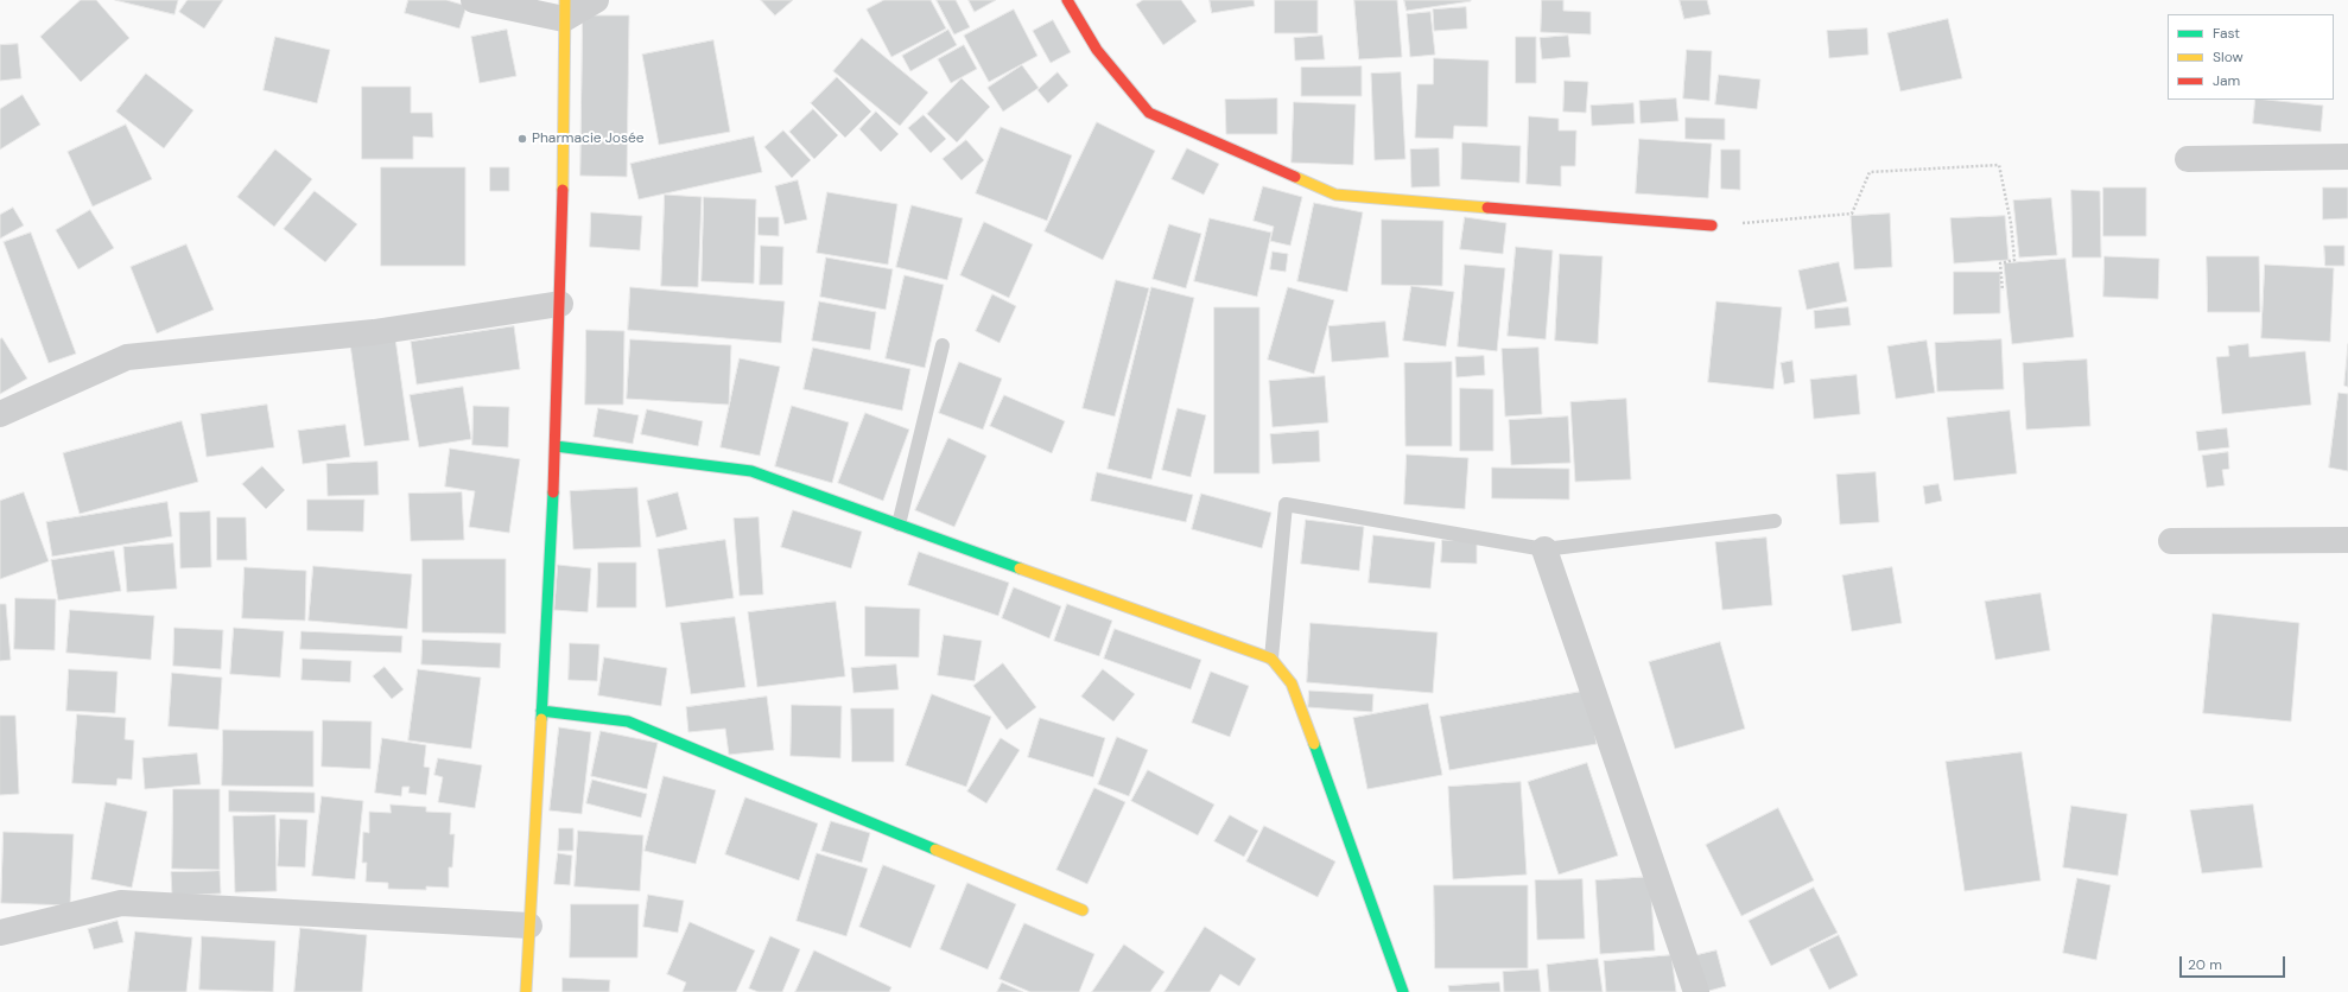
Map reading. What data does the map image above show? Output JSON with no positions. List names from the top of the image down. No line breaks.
{"places":["Pharmacie Josée"],"legend":["Fast","Slow","Jam"],"scale_bar":"20 m"}
